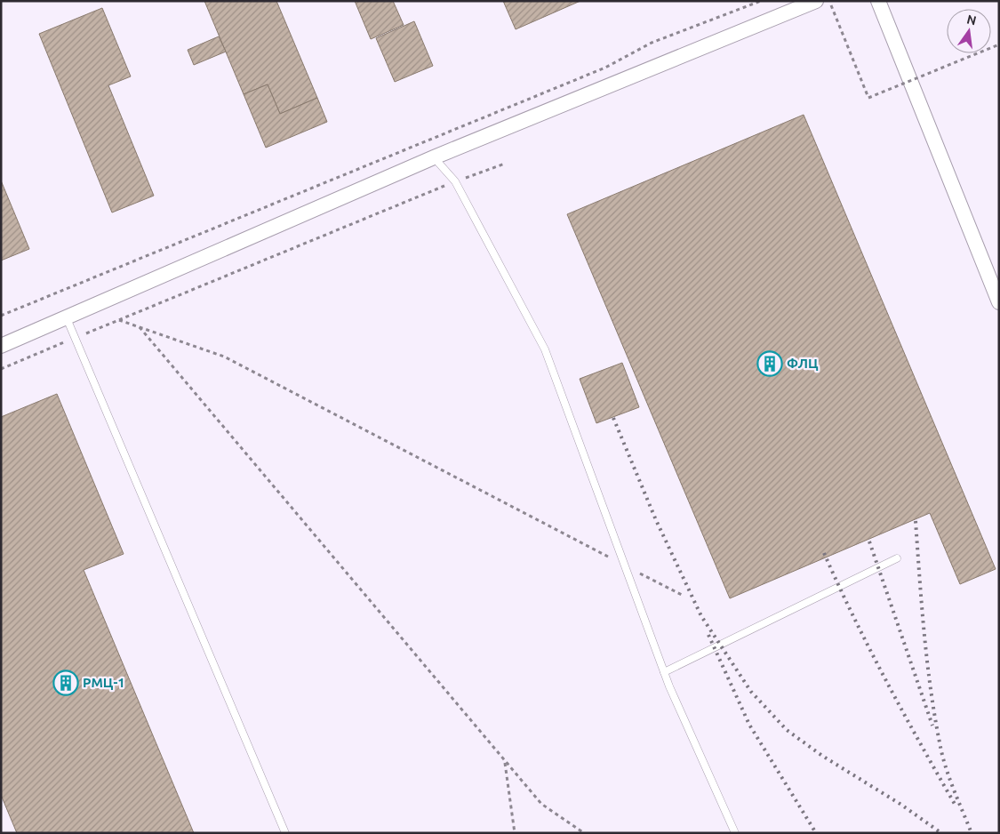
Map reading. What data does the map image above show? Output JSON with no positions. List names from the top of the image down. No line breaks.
{"places":{"building":["ФЛЦ","РМЦ-1"]},"north":"top"}
